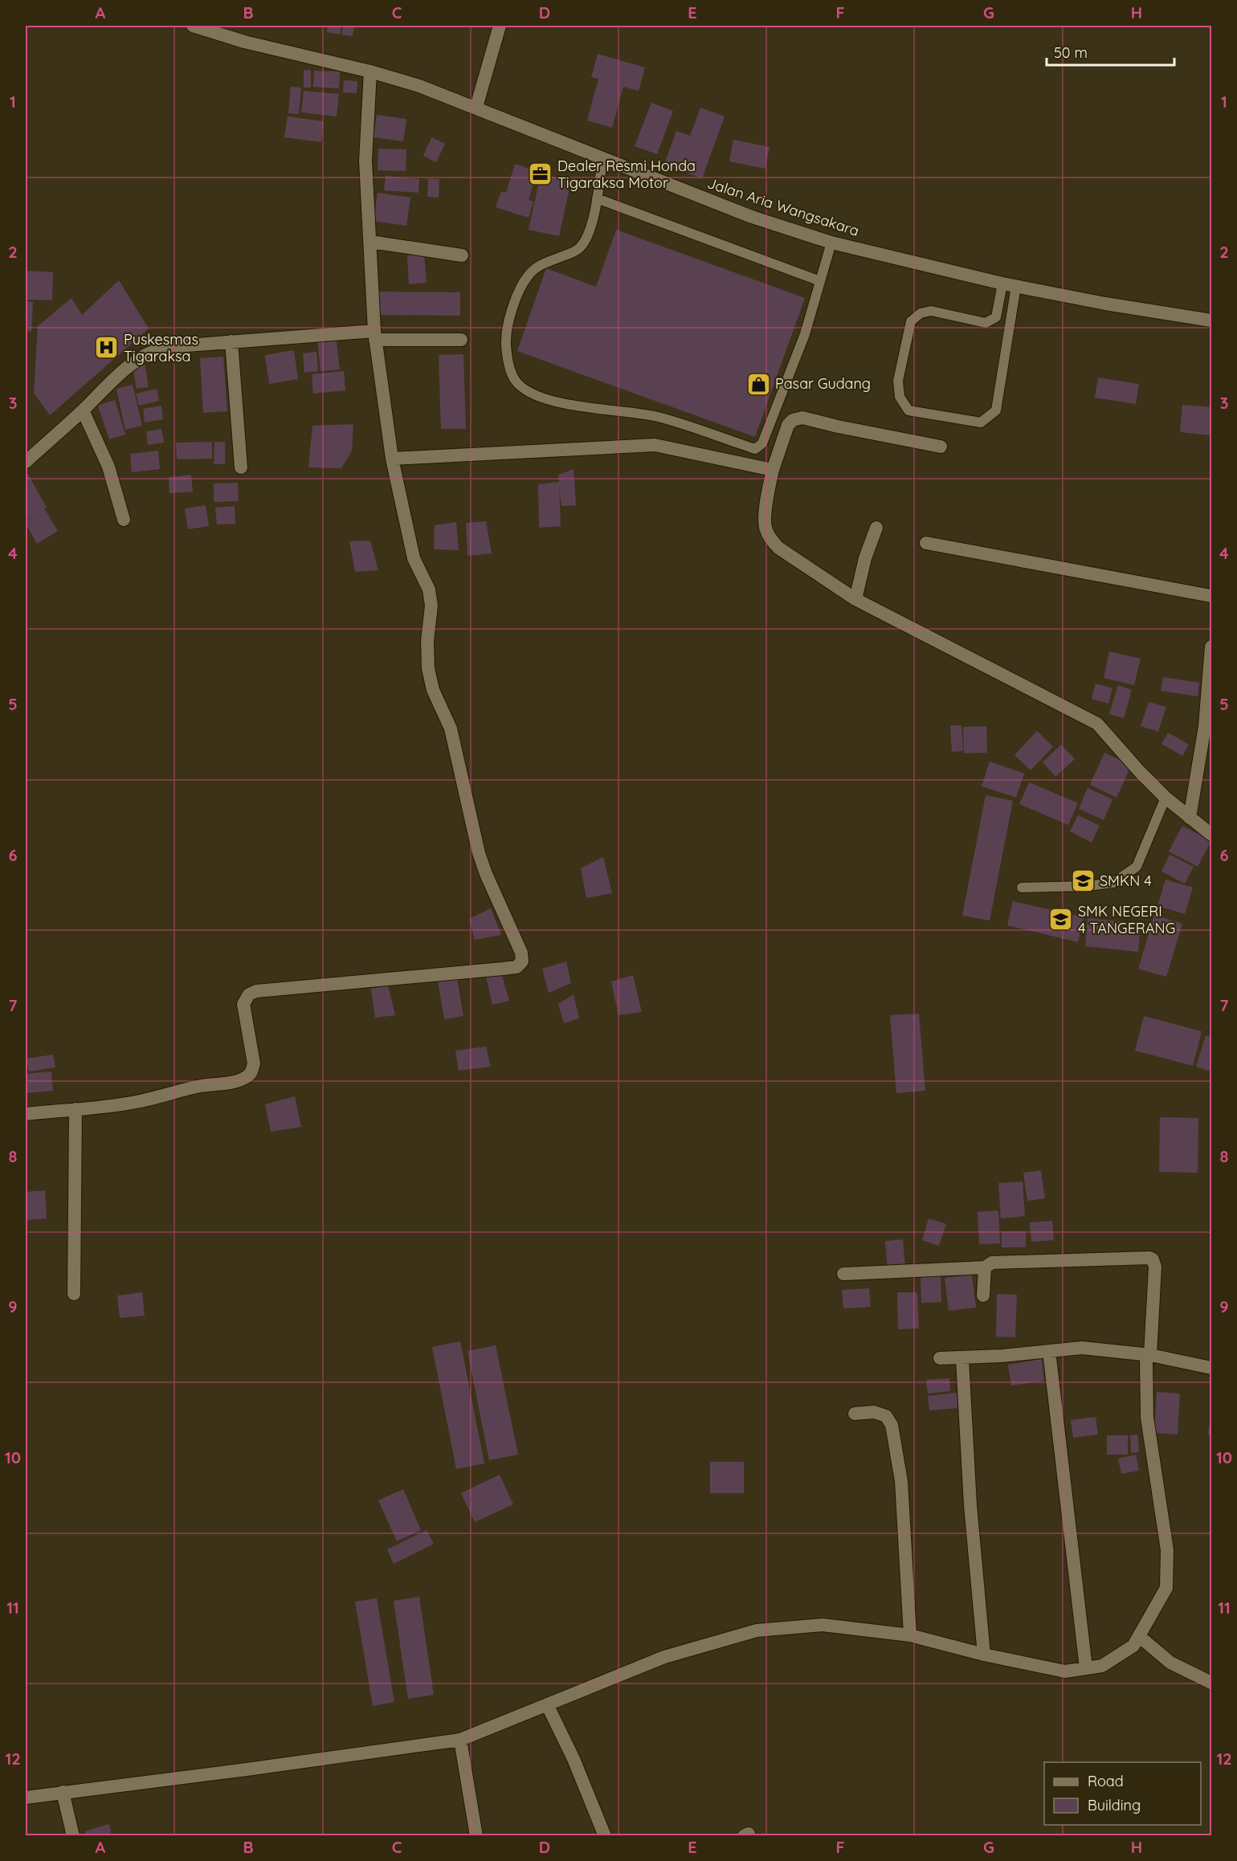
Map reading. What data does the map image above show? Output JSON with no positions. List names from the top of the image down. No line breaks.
{"streets":{"street":["Jalan Aria Wangsakara"]},"places":{"office":["Dealer Resmi Honda Tigaraksa Motor"],"hospital":["Puskesmas Tigaraksa"],"shop":["Pasar Gudang"],"school or university":["SMKN 4","SMK NEGERI 4 TANGERANG"]},"legend":["Road","Building"],"scale_bar":"50 m","grid":{"columns":["A","B","C","D","E","F","G","H"],"rows":["1","2","3","4","5","6","7","8","9","10","11","12"]}}
